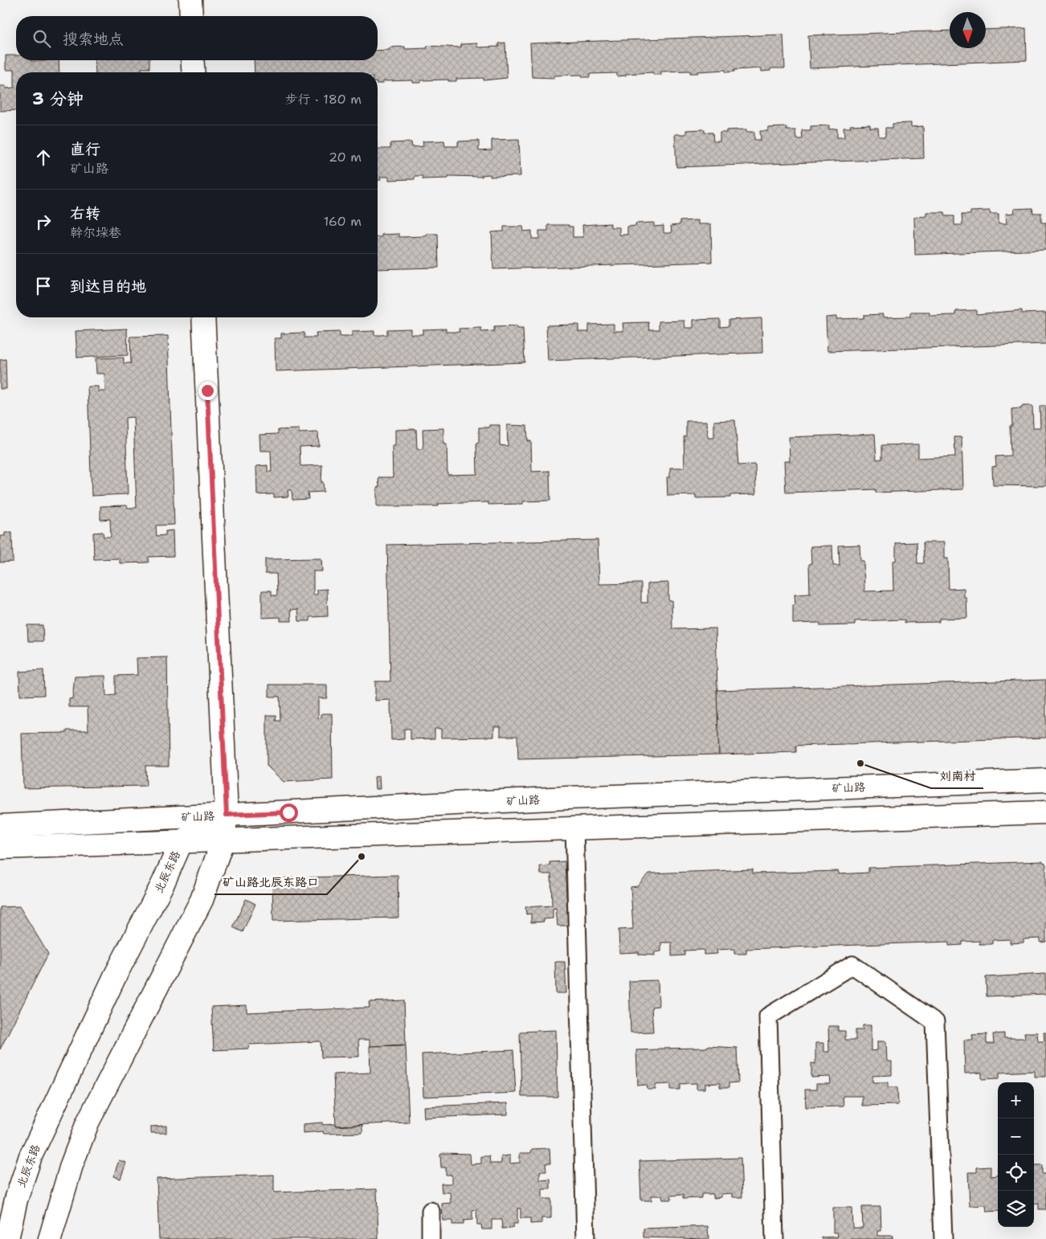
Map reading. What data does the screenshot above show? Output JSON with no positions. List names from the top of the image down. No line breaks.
{"streets":{"main road":["矿山路","北辰东路"]},"crossings":[["矿山路","北辰东路"]],"places":["刘南村","矿山路北辰东路口"],"north":"bottom","page":{"search":"搜索地点","heading":["3 分钟","步行 · 180 m"],"list":[["直行","矿山路","20 m"],["右转","幹尔垛巷","160 m"],"到达目的地"],"map_buttons":["+","−"]}}
